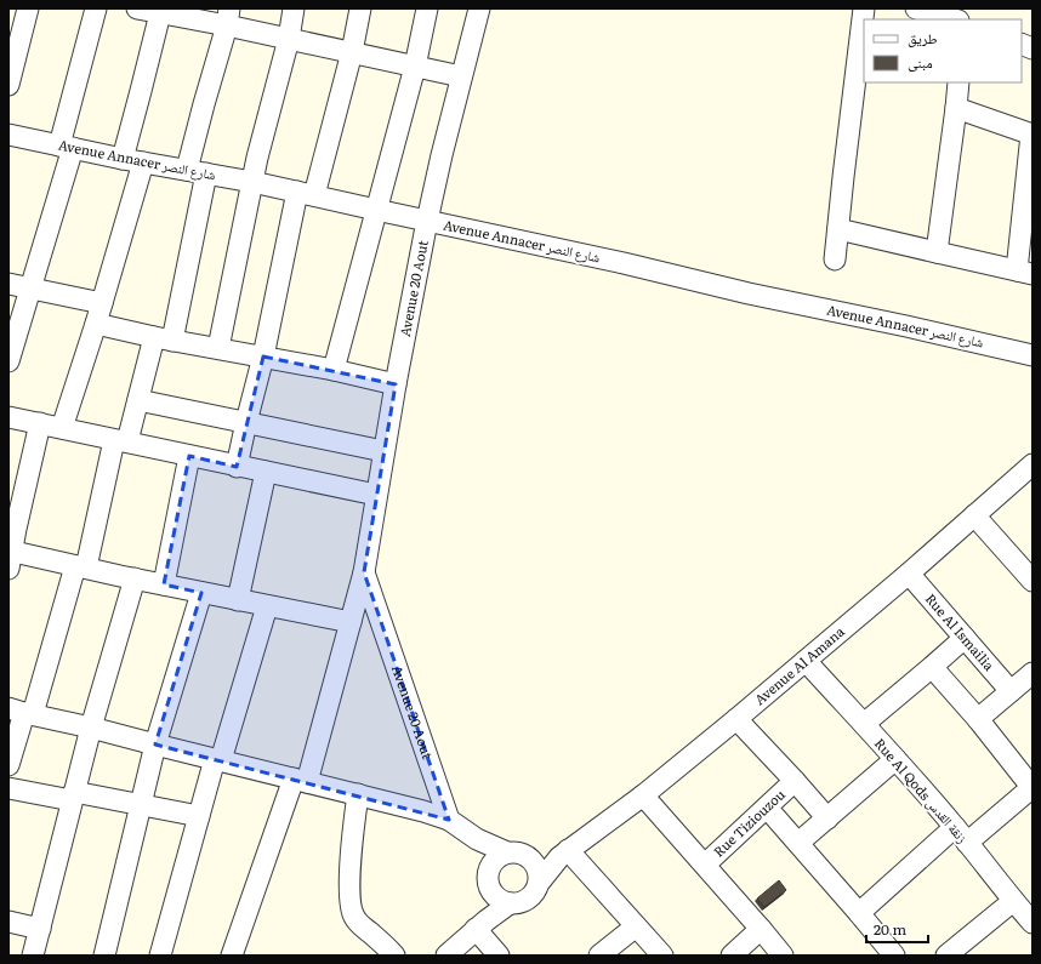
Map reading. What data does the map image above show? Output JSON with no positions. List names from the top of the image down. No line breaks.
{"streets":{"street":["Avenue Annacer شارع النصر","Avenue 20 Aout","Rue Al Ismailia","Avenue Al Amana","Rue Al Qods زنقة القدس","Rue Tiziouzou"]},"crossings":[["Avenue Annacer شارع النصر","Avenue 20 Aout"],["Rue Al Ismailia","Avenue Al Amana"],["Avenue Al Amana","Rue Al Qods زنقة القدس"]],"legend":["طريق","مبنى"],"scale_bar":"20 m"}
